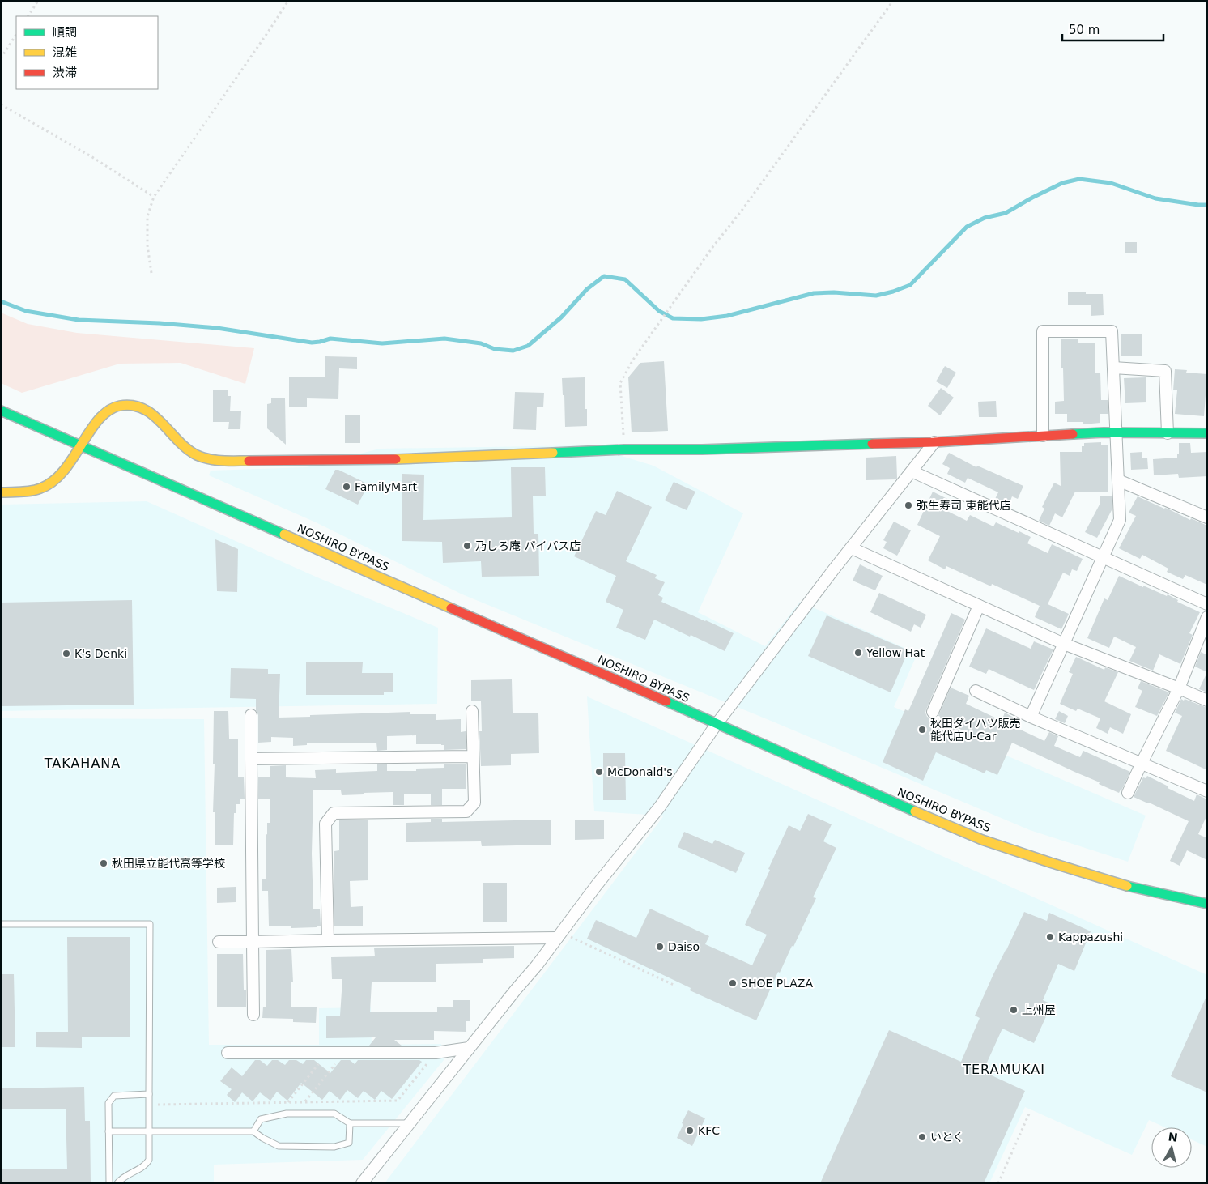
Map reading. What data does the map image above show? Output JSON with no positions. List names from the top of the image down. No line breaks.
{"streets":{"main road":["NOSHIRO BYPASS"]},"districts":["TAKAHANA","TERAMUKAI"],"places":["FamilyMart","弥生寿司 東能代店","乃しろ庵 バイパス店","Yellow Hat","K's Denki","秋田ダイハツ販売 能代店U-Car","McDonald's","秋田県立能代高等学校","Kappazushi","Daiso","SHOE PLAZA","上州屋","KFC","いとく"],"legend":["順調","混雑","渋滞"],"scale_bar":"50 m","north":"top"}
